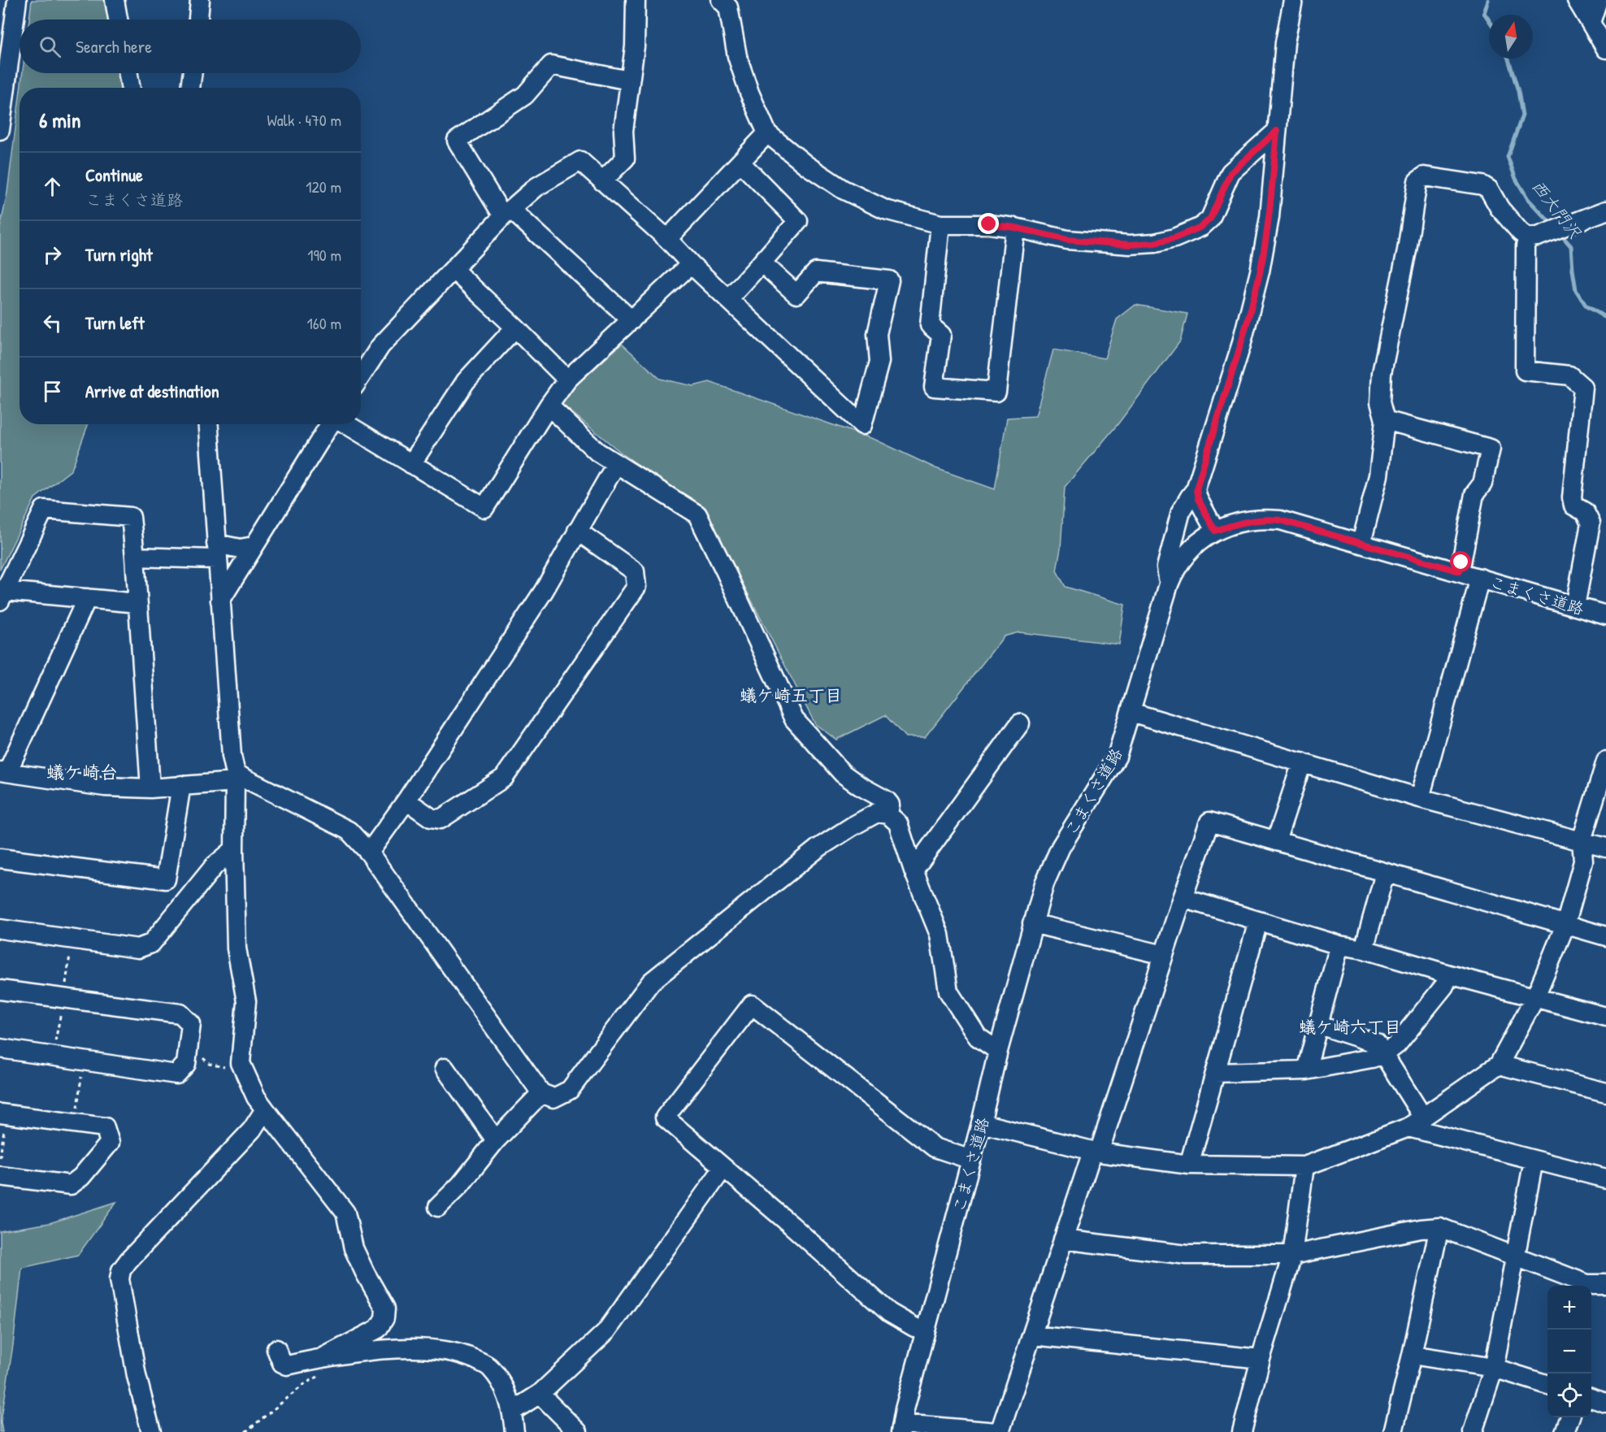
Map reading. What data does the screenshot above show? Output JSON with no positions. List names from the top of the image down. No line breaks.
{"streets":{"street":["こまくさ道路"]},"districts":["蟻ケ崎五丁目","蟻ケ崎台","蟻ケ崎六丁目"],"water":["西大門沢"],"north":"top","page":{"search":"Search here","heading":["6 min","Walk · 470 m"],"list":[["Continue","こまくさ道路","120 m"],["Turn right","190 m"],["Turn left","160 m"],"Arrive at destination"],"map_buttons":["+","−"]}}
